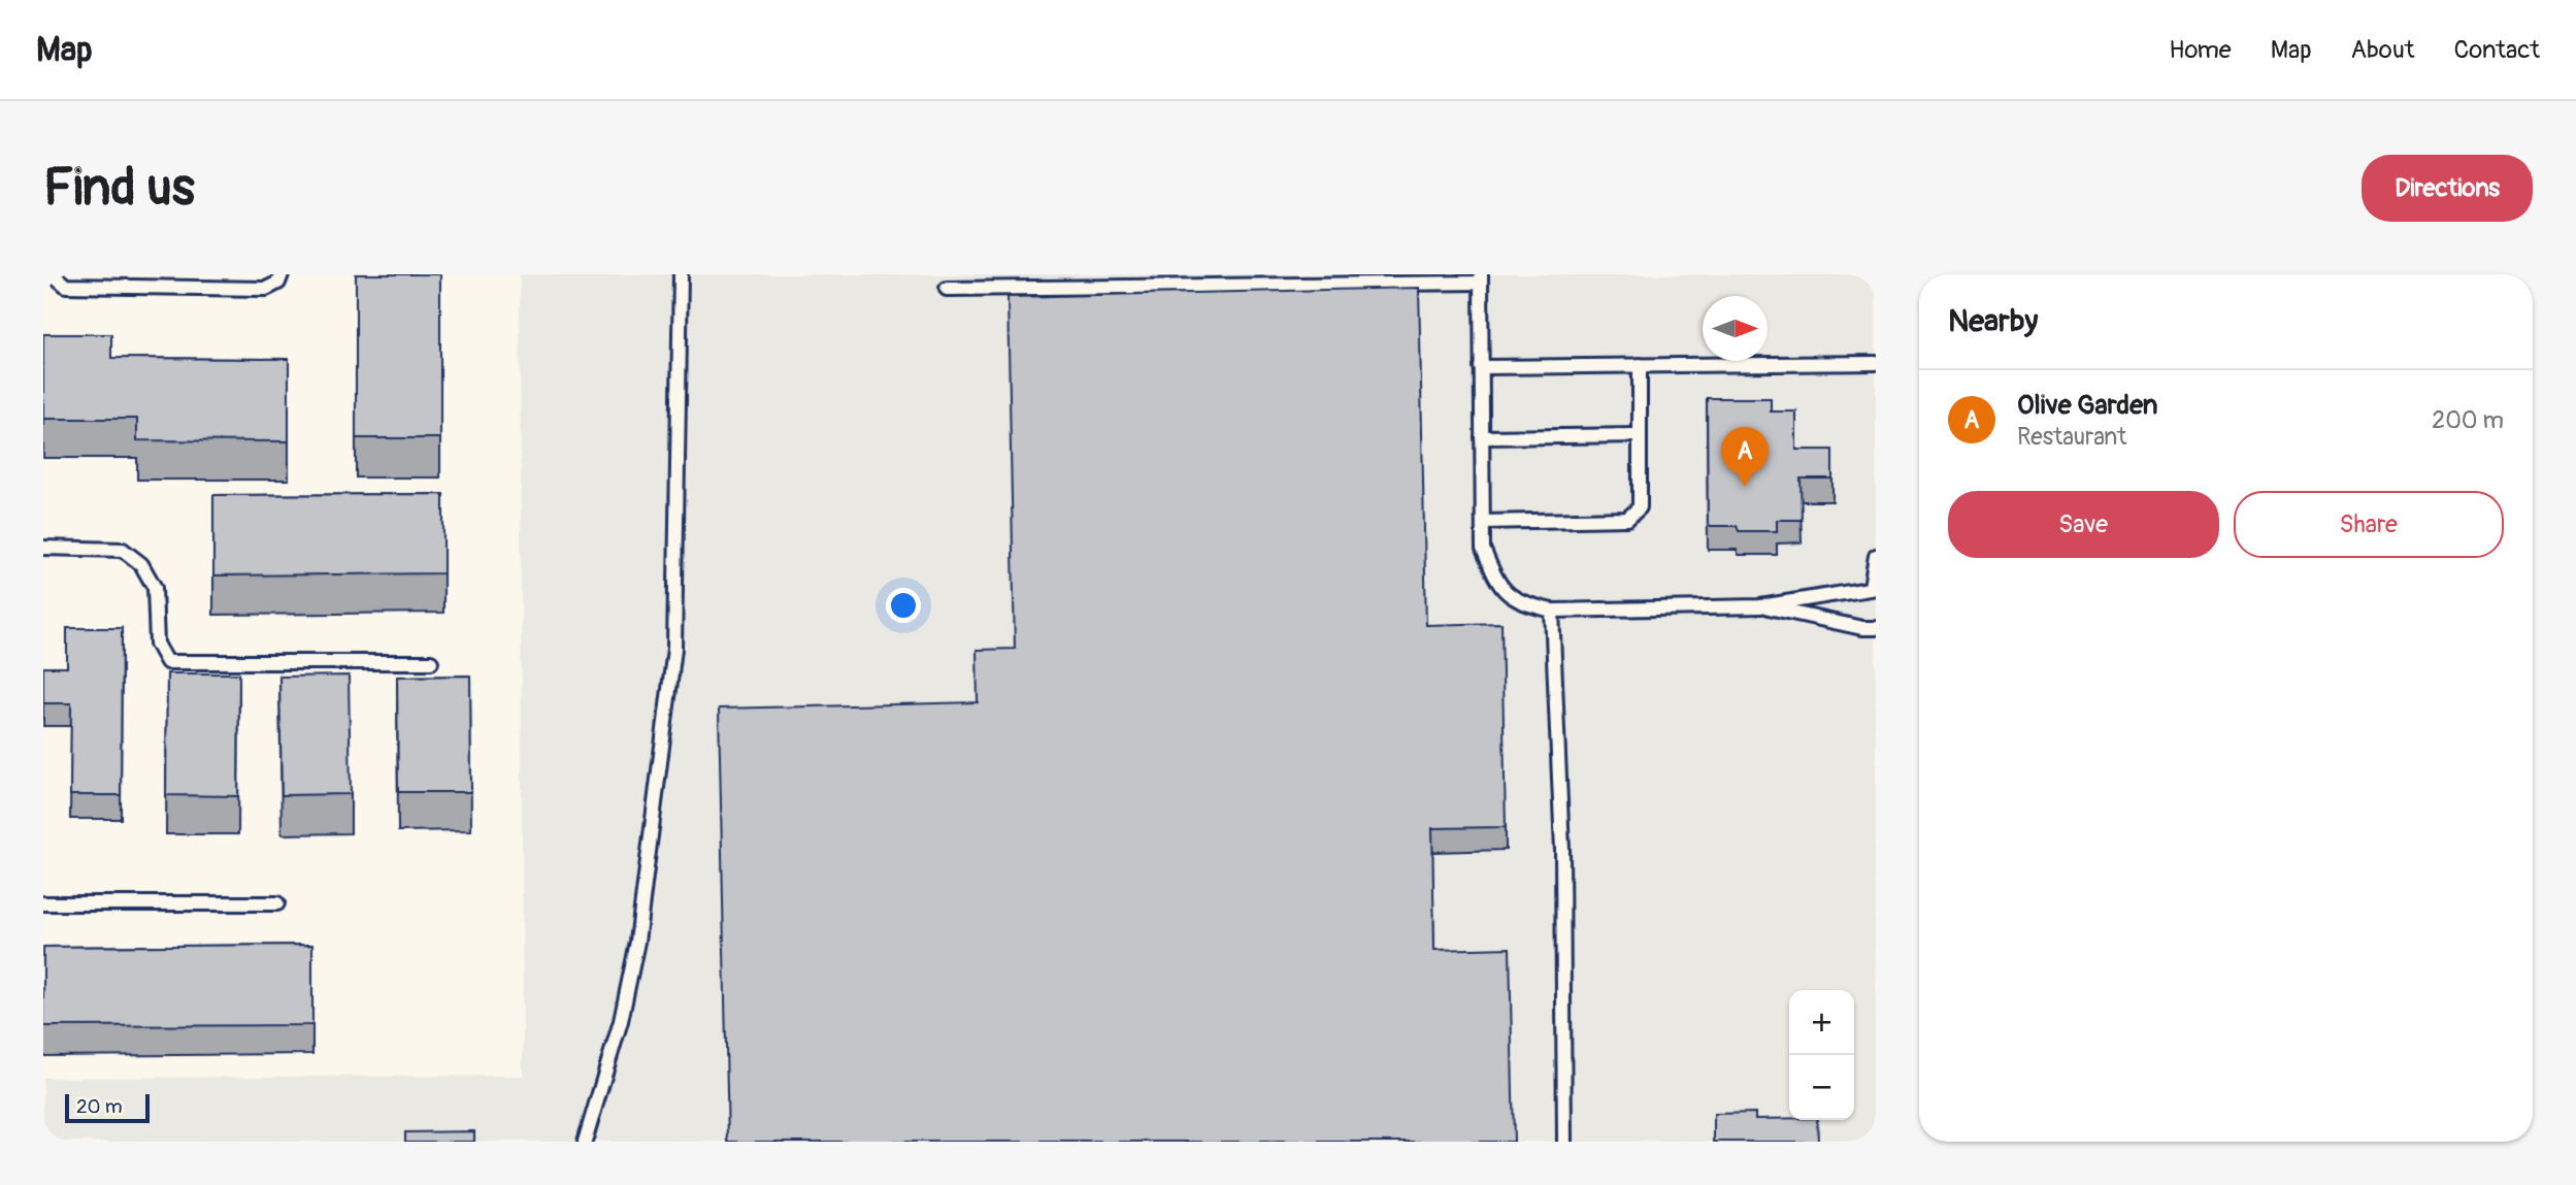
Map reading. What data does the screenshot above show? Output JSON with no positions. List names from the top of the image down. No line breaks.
{"scale_bar":"20 m","north":"right","page":{"header":"Map","nav":["Home","Map","About","Contact"],"buttons":["Directions",["Save","Share"]],"title":"Find us","heading":"Nearby","list":[{"mark":"A","name":"Olive Garden","note":"Restaurant","value":"200 m"}],"pins":"A","map_buttons":["+","−"],"scale":"20 m"}}
